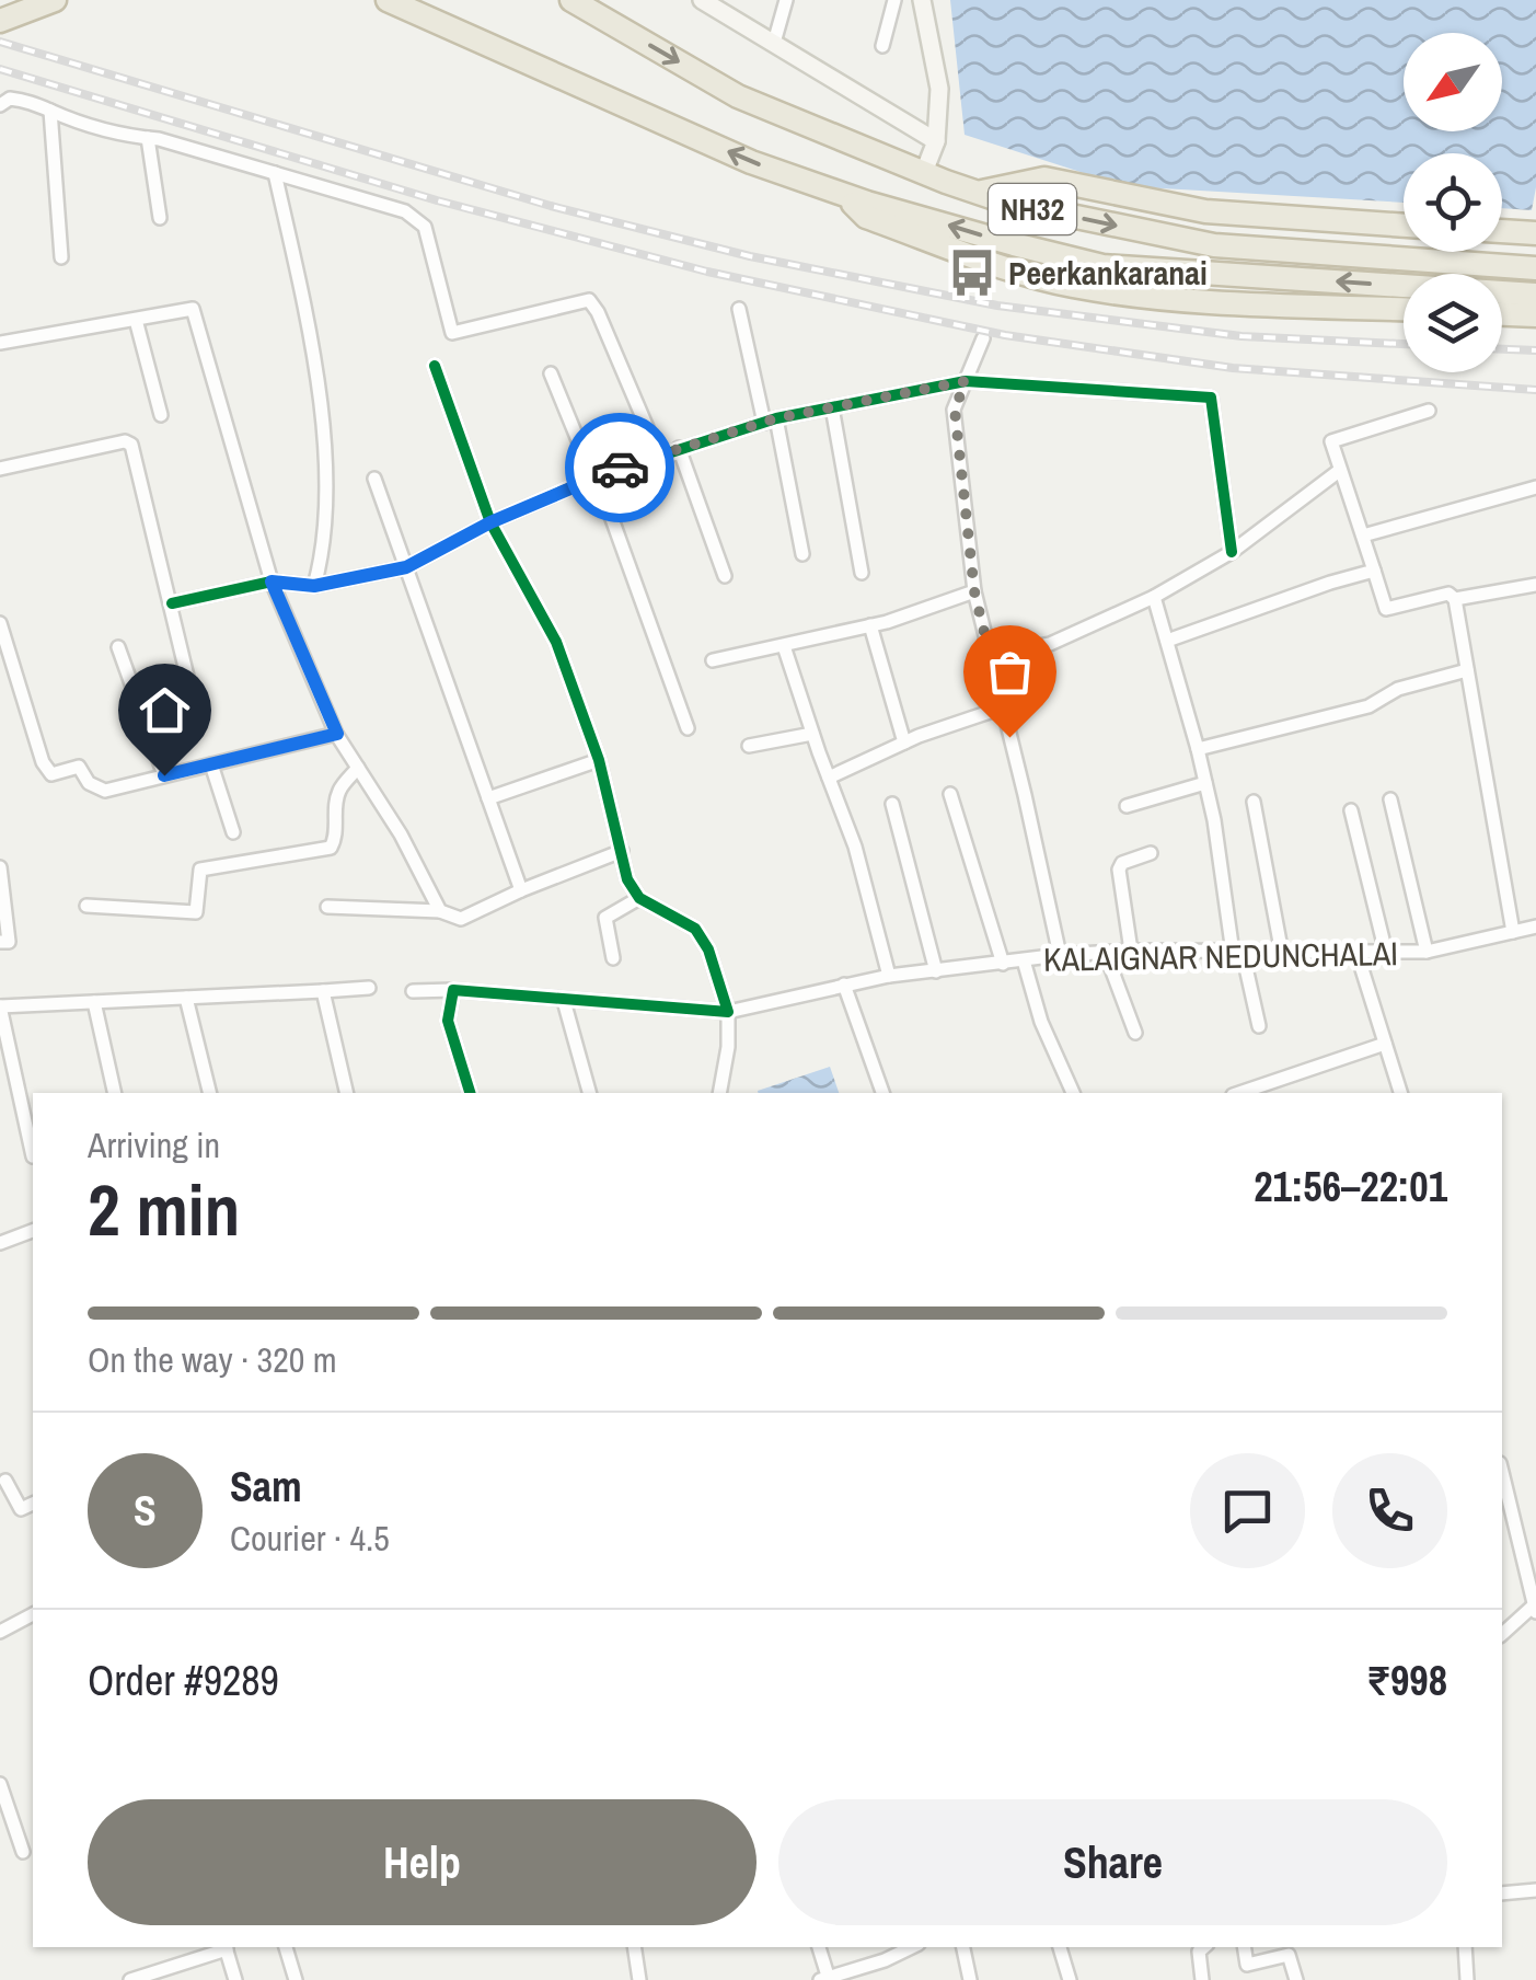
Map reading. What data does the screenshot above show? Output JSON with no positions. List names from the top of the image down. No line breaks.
{"streets":{"highway":["NH32"],"street":["KALAIGNAR NEDUNCHALAI"]},"places":{"bus stop":["Peerkankaranai"]},"north":"bottom left","page":{"heading":["2 min","Arriving in","21:56–22:01"],"panel":["Sam","Courier · 4.5","Order #9289","₹998"],"bar":"On the way · 320 m","round":"S","buttons":["Help","Share"]}}
